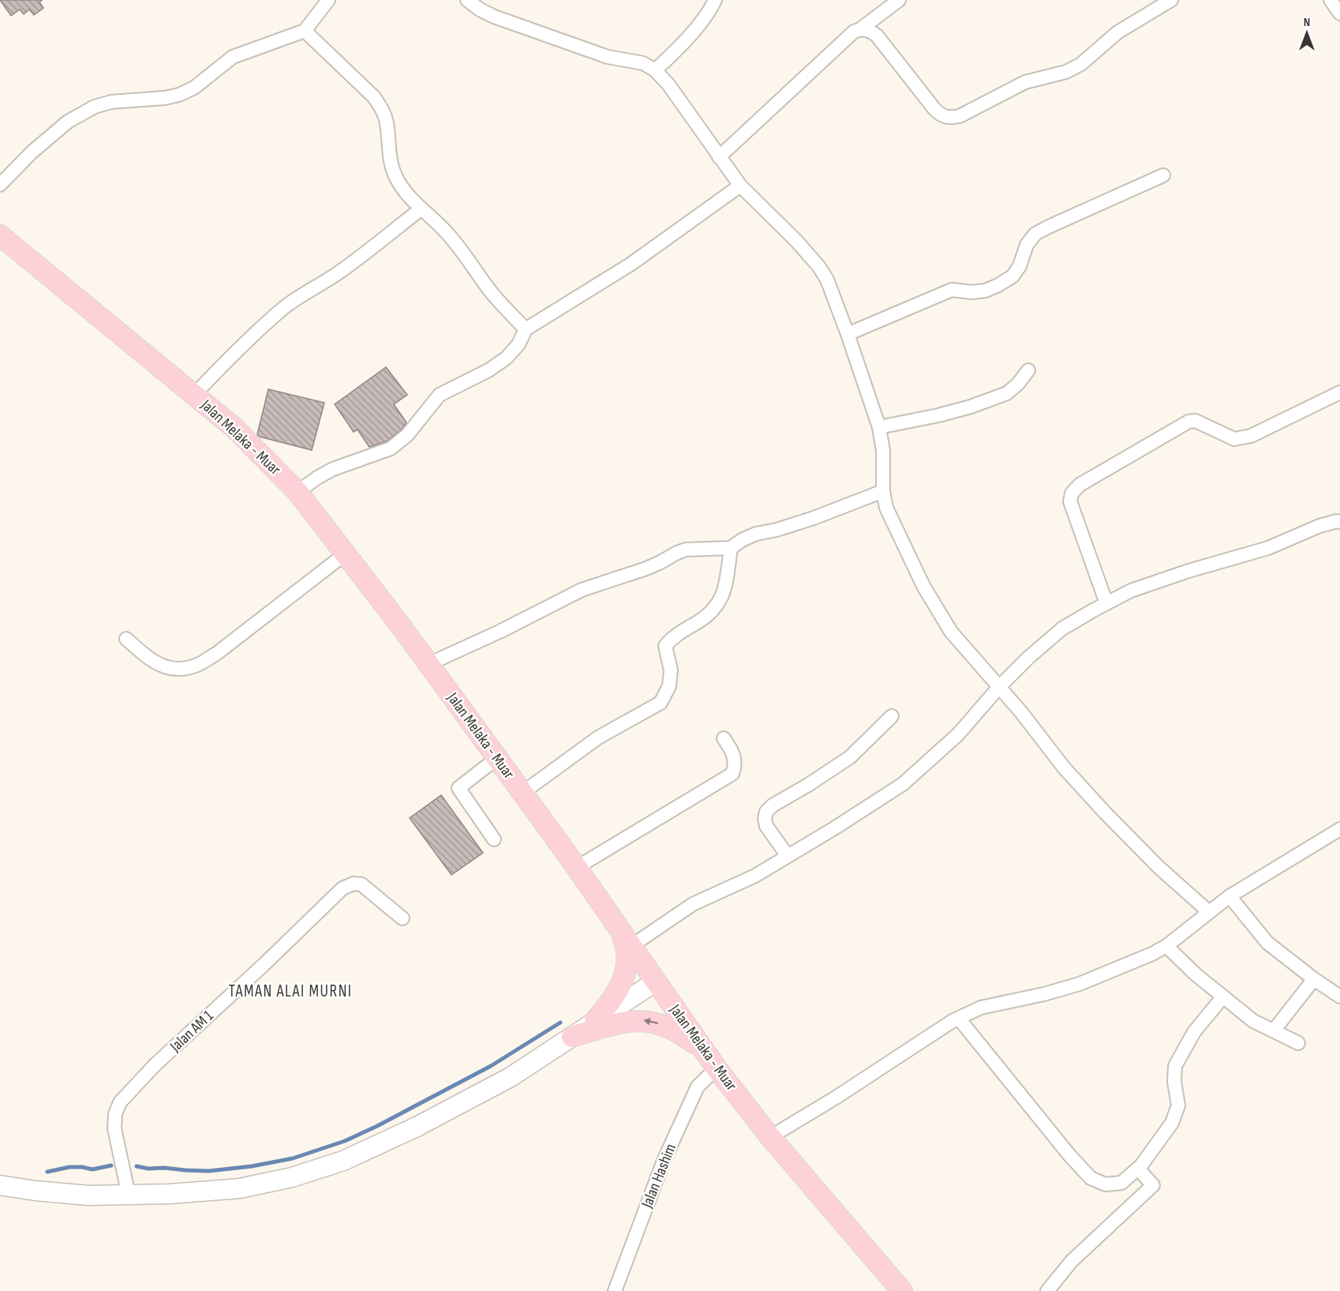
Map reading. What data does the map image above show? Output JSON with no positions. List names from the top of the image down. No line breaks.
{"streets":{"main road":["Jalan Melaka - Muar"],"street":["Jalan AM 1","Jalan Hashim"]},"crossings":[["Jalan Melaka - Muar","Jalan Hashim"]],"districts":["TAMAN ALAI MURNI"],"north":"top"}
